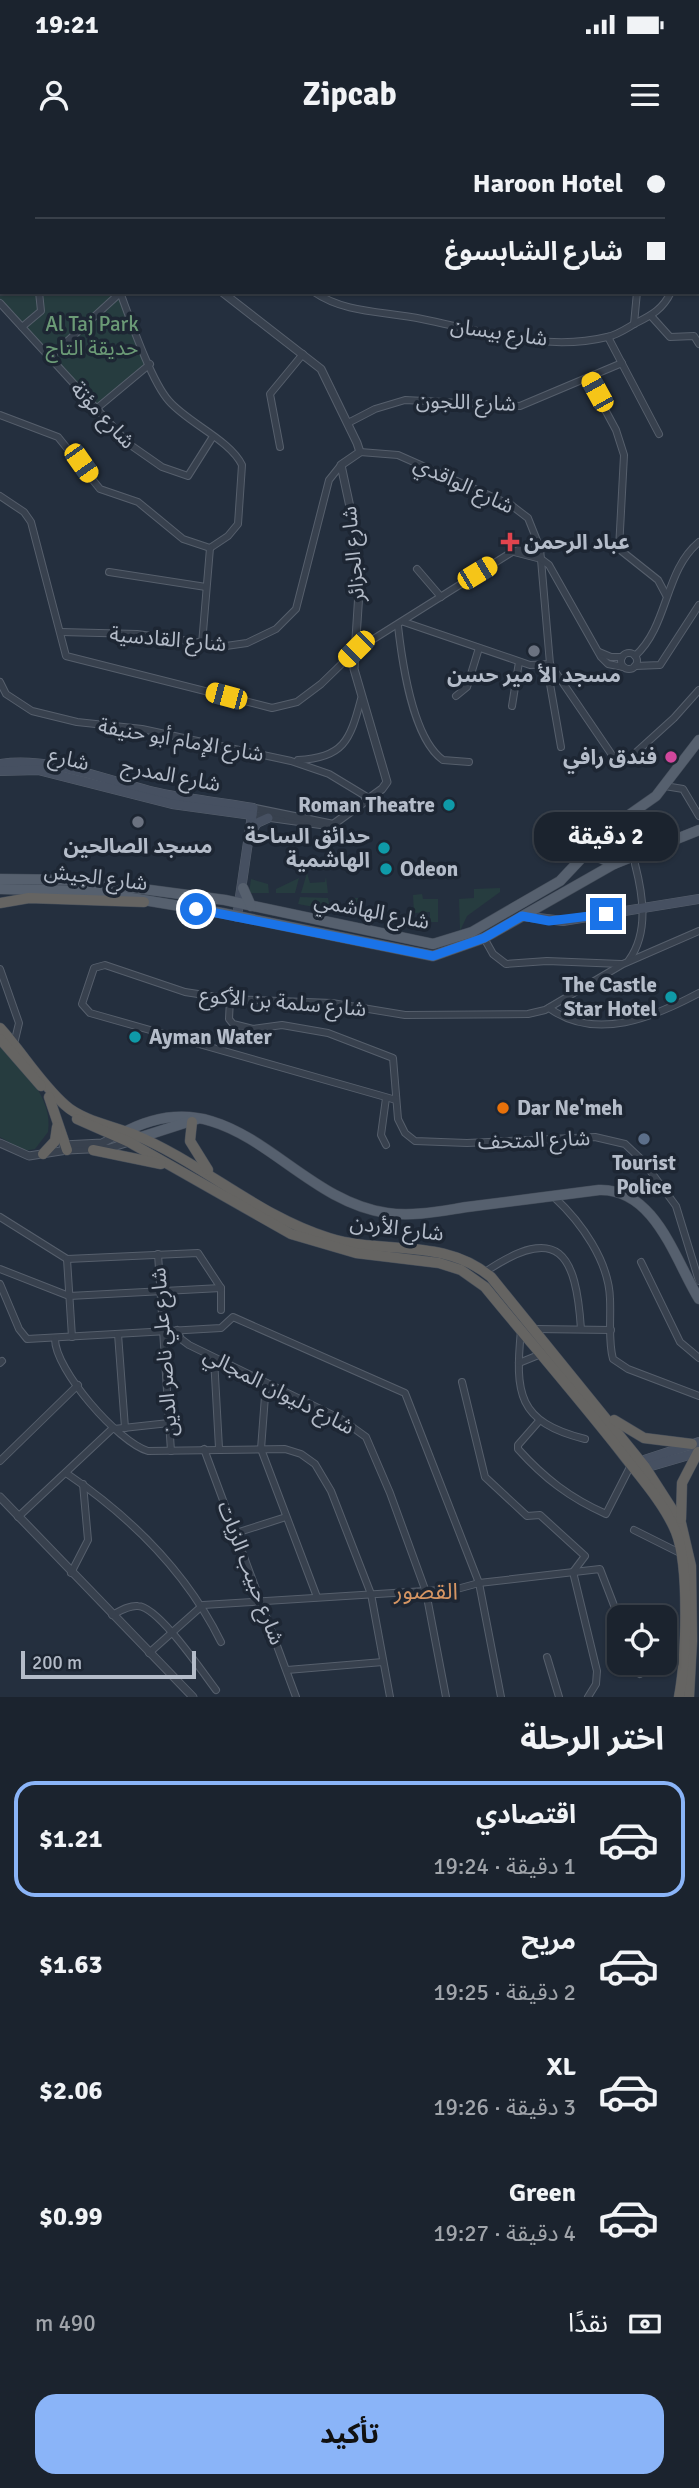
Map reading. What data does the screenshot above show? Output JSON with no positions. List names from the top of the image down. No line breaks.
{"streets":{"highway":["شارع الأردن"],"main road":["شارع المدرج","شارع الجيش","شارع الهاشمي"],"street":["شارع بيسان","شارع اللجون","شارع مؤتة","شارع الواقدي","شارع الجزائر","شارع القادسية","شارع الإمام أبو حنيفة","شارع سلمة بن الأكوع","شارع المتحف","شارع علي ناصر الدين","شارع دليوان المجالي","شارع حبيب الزيات"]},"crossings":[["شارع الواقدي","شارع القادسية"],["شارع الجزائر","شارع القادسية"],["شارع الجزائر","شارع الإمام أبو حنيفة"],["شارع الجيش","شارع الهاشمي"],["شارع سلمة بن الأكوع","شارع المتحف"]],"districts":["القصور"],"parks":["Al Taj Park حديقة التاج"],"places":{"health":["عباد الرحمن"],"other":["مسجد الأ مير حسن","فندق رافي","Roman Theatre","مسجد الصالحين","حدائق الساحة الهاشمية","Odeon","The Castle Star Hotel","Ayman Water","Dar Ne'meh","Tourist Police"]},"scale_bar":"200 m","page":{"status":"19:21","header":"Zipcab","banner":["Haroon Hotel","شارع الشابسوغ"],"bubble":"2 دقيقة","scale":"200 m","heading":"اختر الرحلة","list":[{"name":"اقتصادي","note":"1 دقيقة · 19:24","value":"$1.21"},{"name":"مريح","note":"2 دقيقة · 19:25","value":"$1.63"},{"name":"XL","note":"3 دقيقة · 19:26","value":"$2.06"},{"name":"Green","note":"4 دقيقة · 19:27","value":"$0.99"}],"pay":["نقدًا","490 m"],"buttons":"تأكيد"}}
